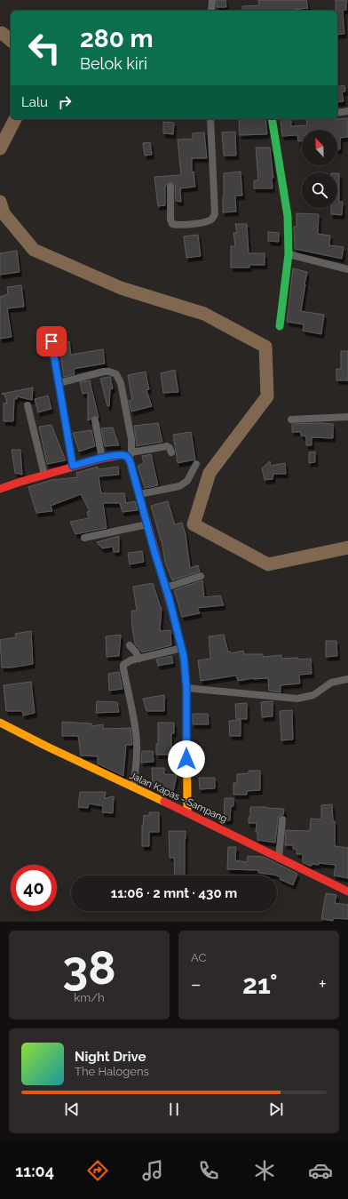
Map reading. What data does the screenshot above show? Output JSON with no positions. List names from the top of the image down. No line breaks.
{"streets":{"street":["Jalan Kapas - Sampang"]},"north":"top left","page":{"turn":["280 m","Belok kiri"],"then":"Lalu","limit":"40","trip":"11:06 · 2 mnt · 430 m","tile":[["38","km/h"],"AC"],"heat":["−","21°","+"],"song":["Night Drive","The Halogens"],"tabs":"11:04"}}
